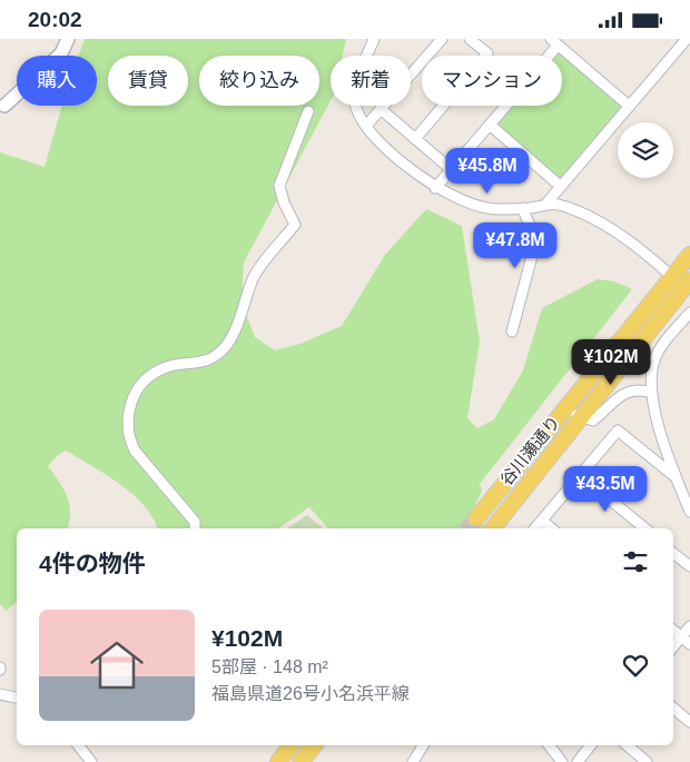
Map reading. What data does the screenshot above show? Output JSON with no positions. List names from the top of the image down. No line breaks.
{"streets":{"main road":["谷川瀬通り"]},"page":{"status":"20:02","chip":["購入","賃貸","絞り込み","新着","マンション"],"price":["¥45.8M","¥47.8M","¥102M","¥43.5M"],"heading":"4件の物件","list":[{"name":"¥102M","note":"5部屋 · 148 m² · 福島県道26号小名浜平線"}]}}
